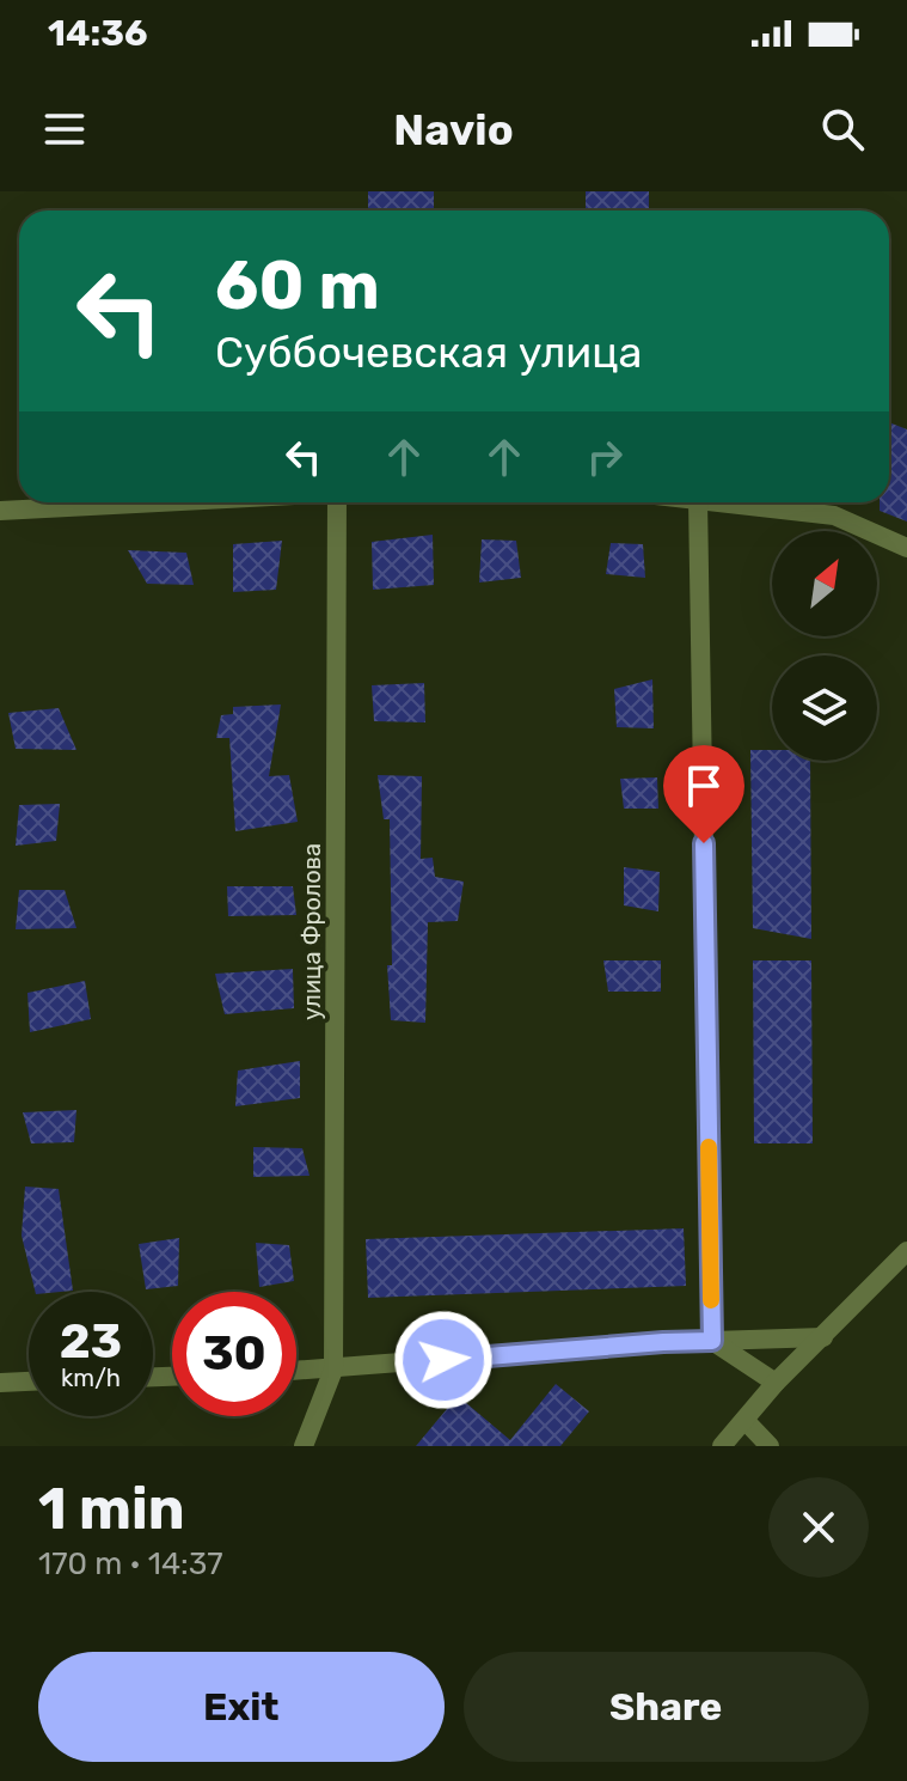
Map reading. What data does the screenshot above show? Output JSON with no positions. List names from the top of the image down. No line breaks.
{"streets":{"street":["улица Фролова"]},"north":"top right","page":{"status":"14:36","header":"Navio","turn":["60 m","Суббочевская улица"],"speed":"23 km/h","limit":"30","heading":["1 min","170 m · 14:37"],"buttons":["Exit","Share"]}}
